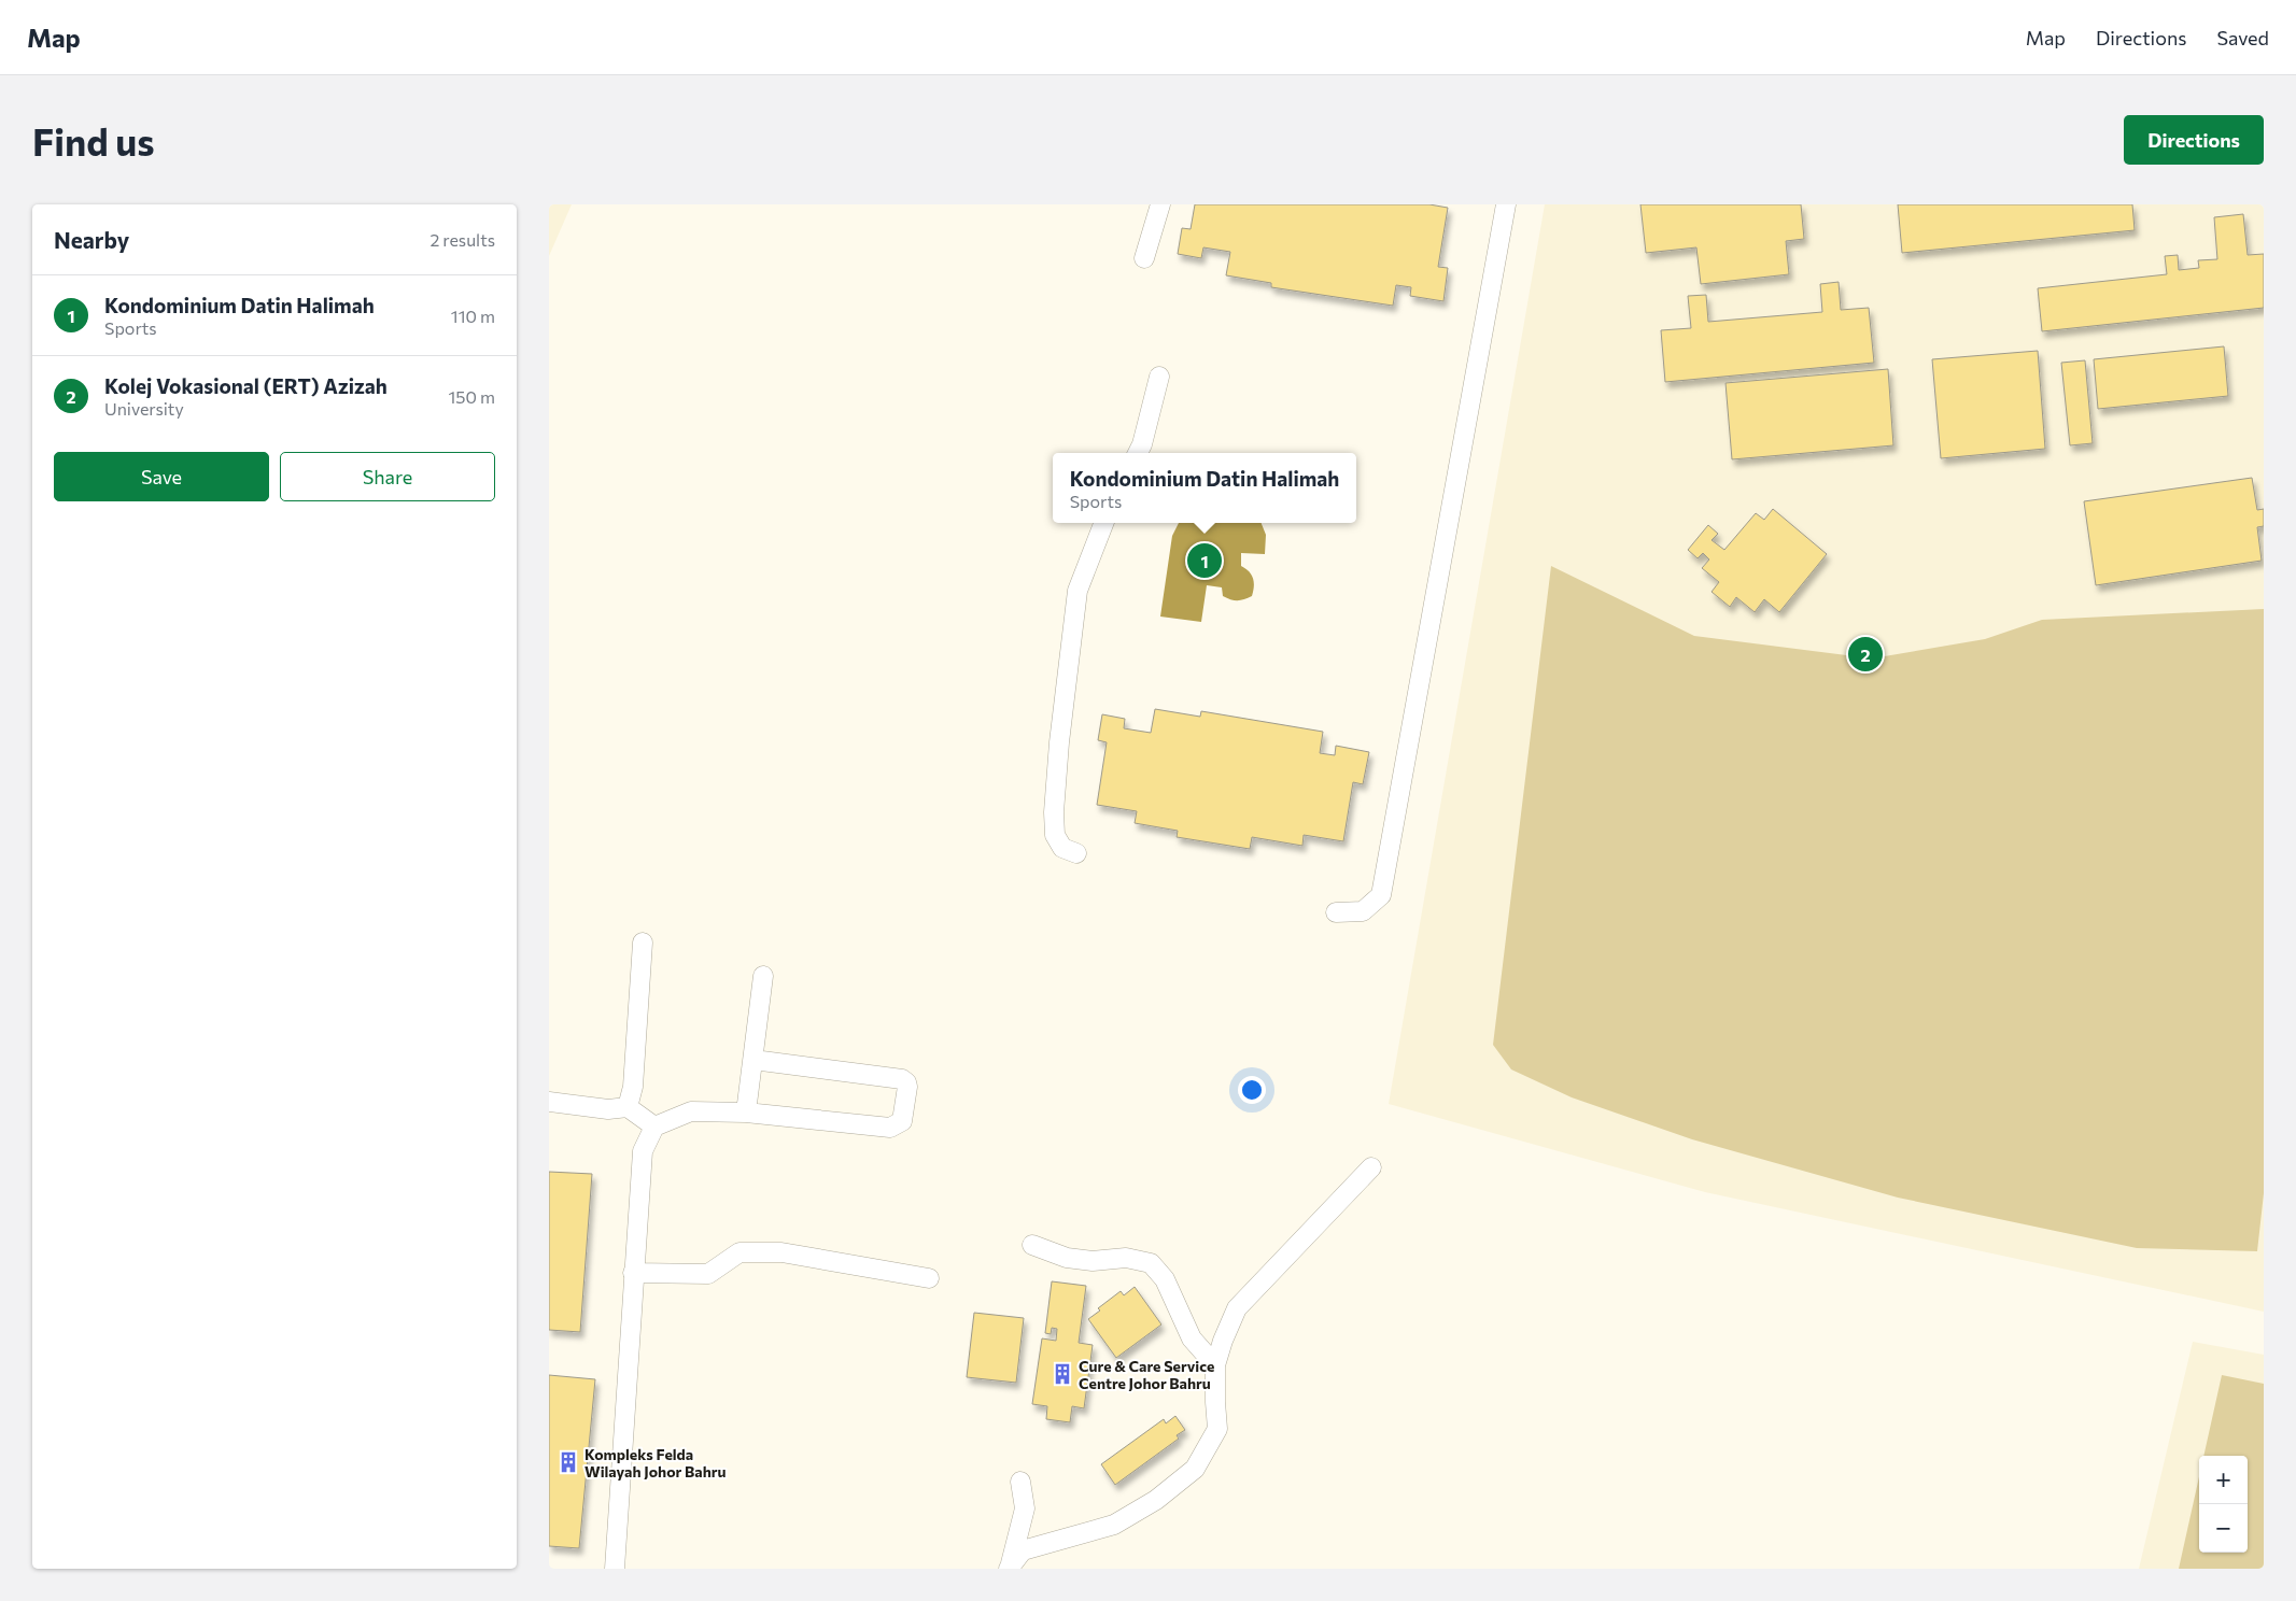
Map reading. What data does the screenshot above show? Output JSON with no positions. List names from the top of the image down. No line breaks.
{"places":{"building":["Cure & Care Service Centre Johor Bahru","Kompleks Felda Wilayah Johor Bahru"]},"page":{"header":"Map","nav":["Map","Directions","Saved"],"buttons":["Directions",["Save","Share"]],"title":"Find us","heading":["Nearby","2 results"],"list":[{"mark":"1","name":"Kondominium Datin Halimah","note":"Sports","value":"110 m"},{"mark":"2","name":"Kolej Vokasional (ERT) Azizah","note":"University","value":"150 m"}],"popup":["Kondominium Datin Halimah","Sports"],"pins":["1","2"],"map_buttons":["+","−"]}}
